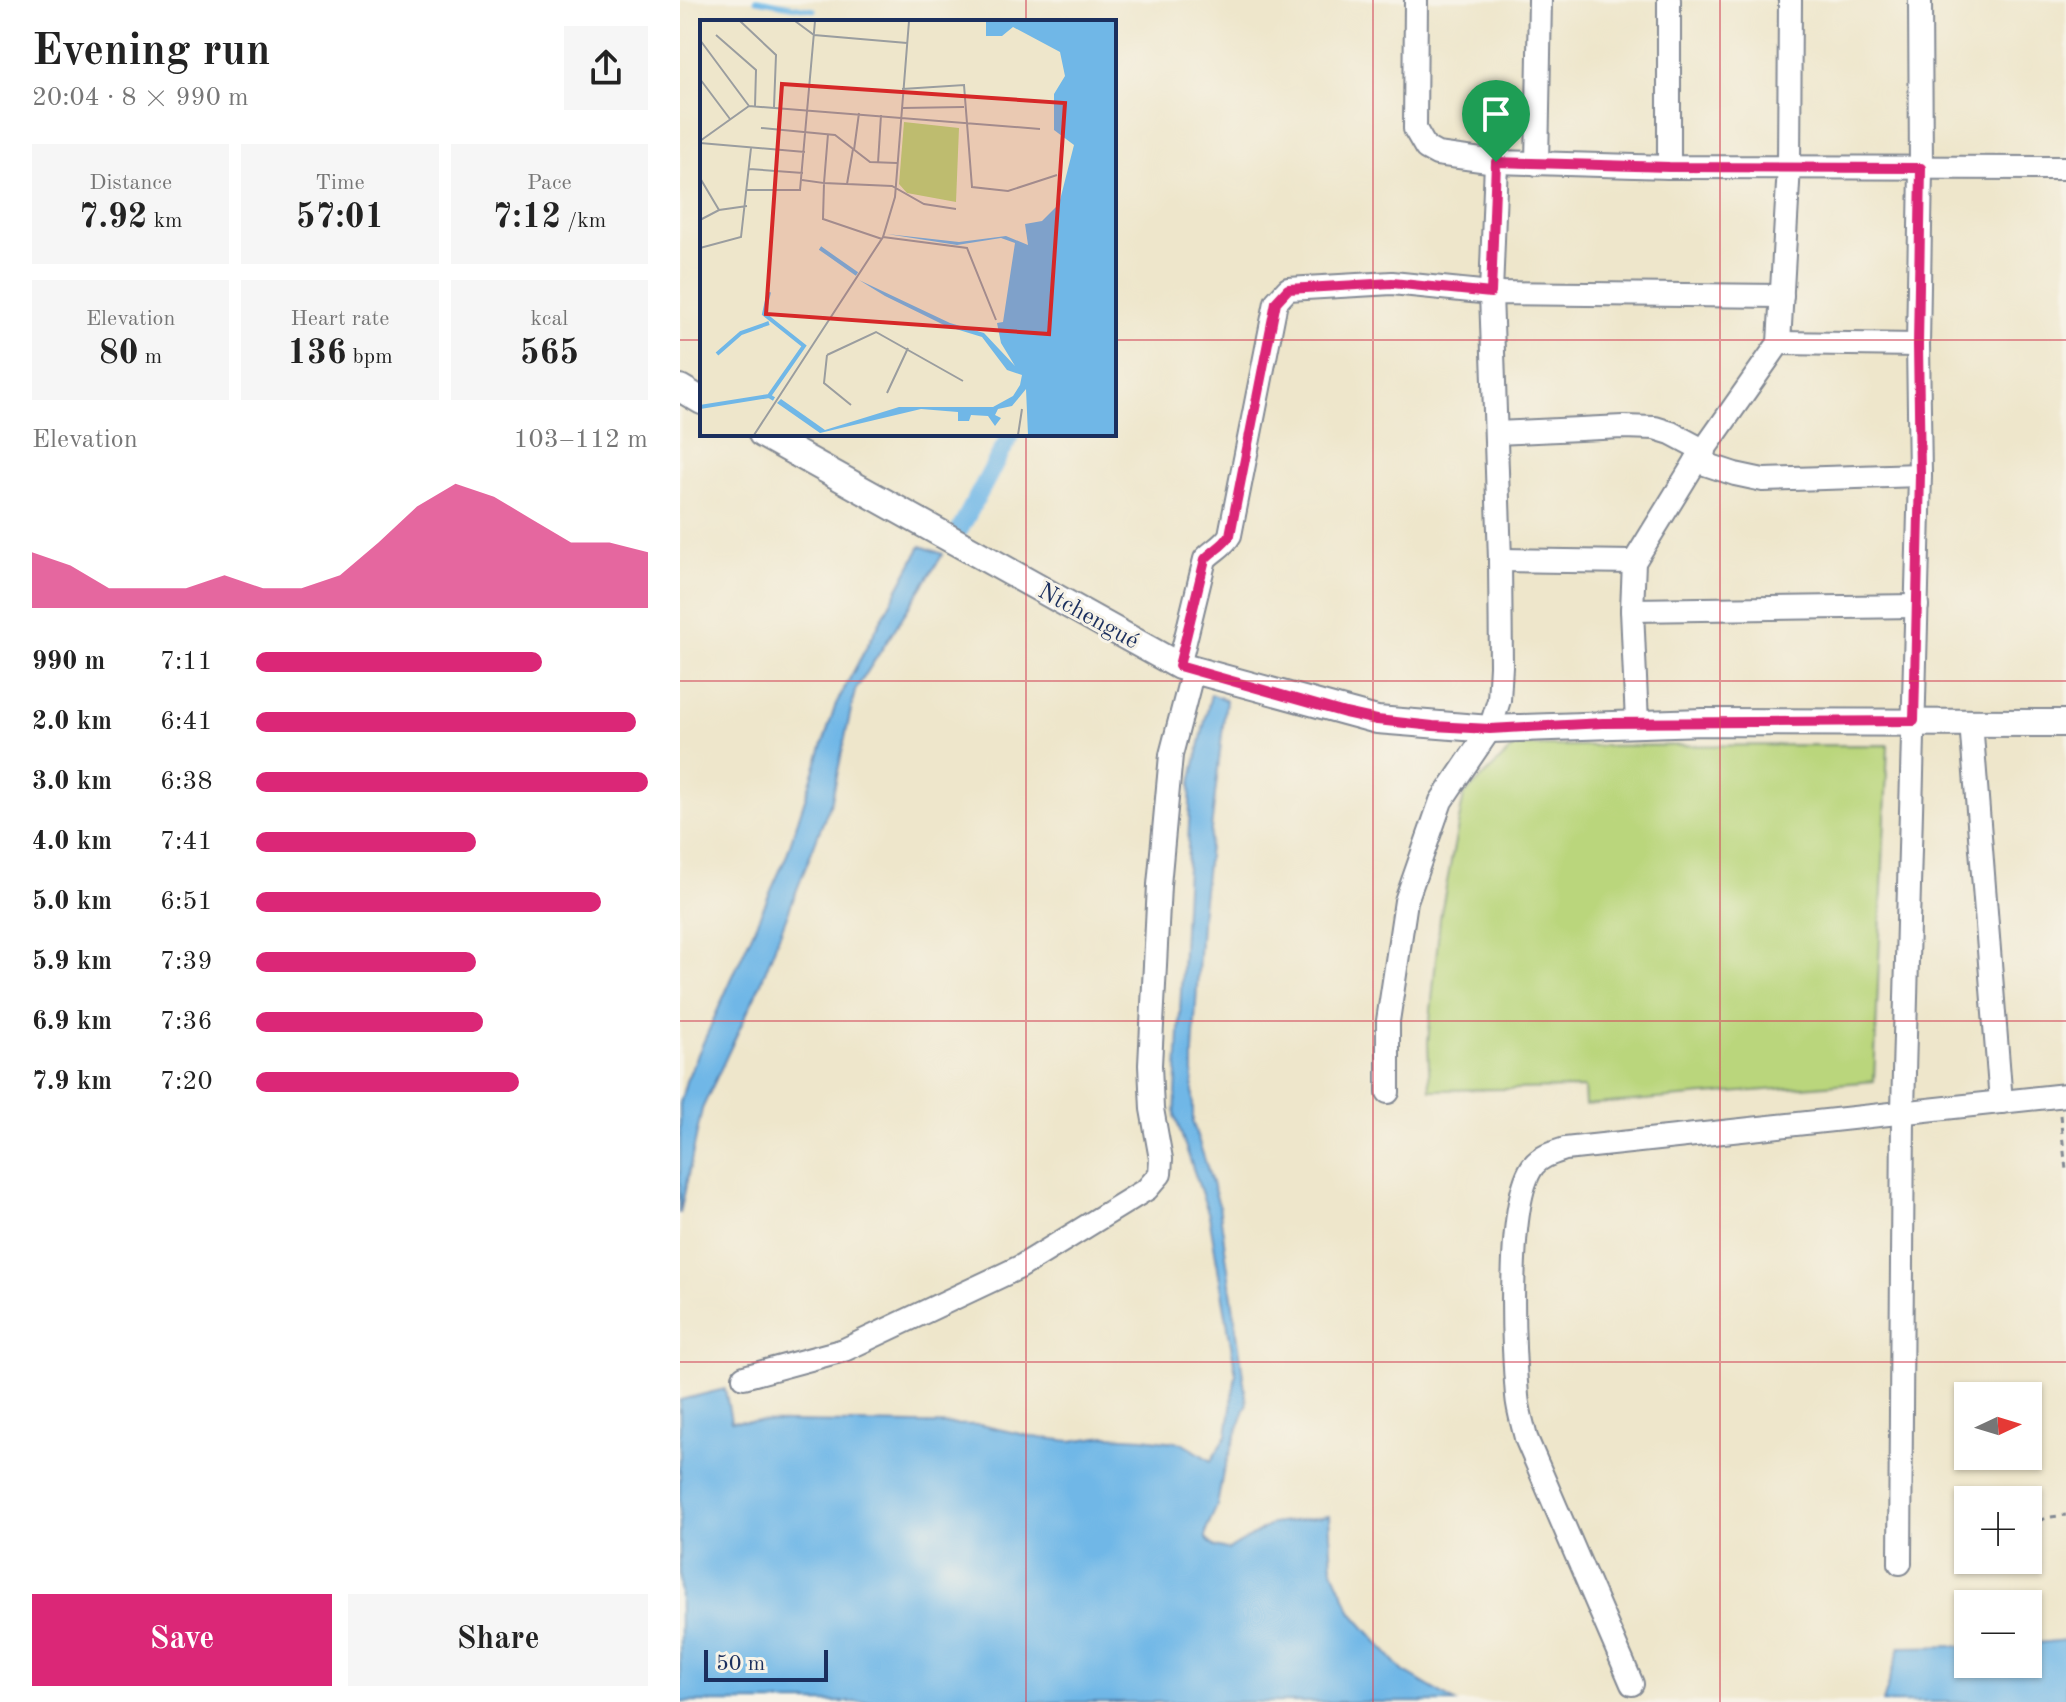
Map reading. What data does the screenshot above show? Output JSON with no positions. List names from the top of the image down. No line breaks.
{"streets":{"main road":["Ntchengué"]},"scale_bar":"50 m","north":"right","page":{"heading":["Evening run","20:04 · 8 × 990 m"],"stats":[["Distance","7.92 km"],["Time","57:01"],["Pace","7:12 /km"],["Elevation","80 m"],["Heart rate","136 bpm"],["kcal","565"]],"chart":["Elevation","103–112 m"],"list":[{"name":"990 m","note":"7:11"},{"name":"2.0 km","note":"6:41"},{"name":"3.0 km","note":"6:38"},{"name":"4.0 km","note":"7:41"},{"name":"5.0 km","note":"6:51"},{"name":"5.9 km","note":"7:39"},{"name":"6.9 km","note":"7:36"},{"name":"7.9 km","note":"7:20"}],"map_buttons":["+","−"],"buttons":["Save","Share"],"scale":"50 m"}}
